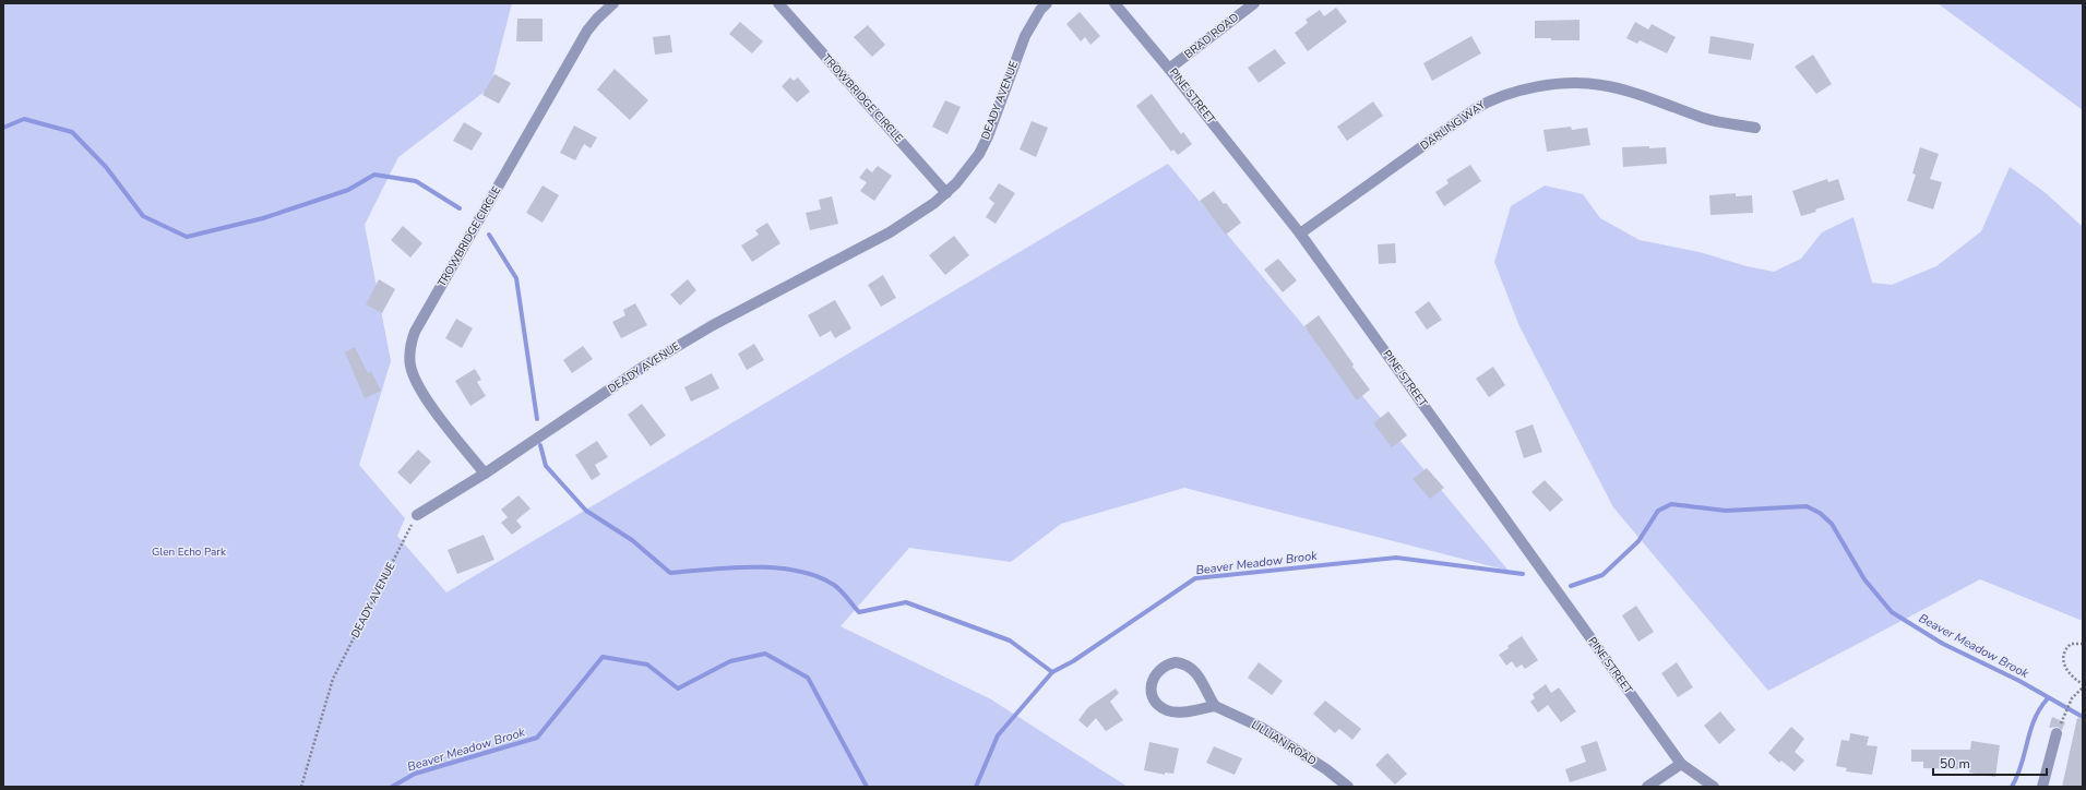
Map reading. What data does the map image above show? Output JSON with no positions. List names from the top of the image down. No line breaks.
{"streets":{"street":["BRAD ROAD","PINE STREET","TROWBRIDGE CIRCLE","DEADY AVENUE","DARLING WAY","LILLIAN ROAD"]},"crossings":[["BRAD ROAD","PINE STREET"],["PINE STREET","DARLING WAY"],["TROWBRIDGE CIRCLE","DEADY AVENUE"]],"water":["Beaver Meadow Brook"],"parks":["Glen Echo Park"],"scale_bar":"50 m"}
